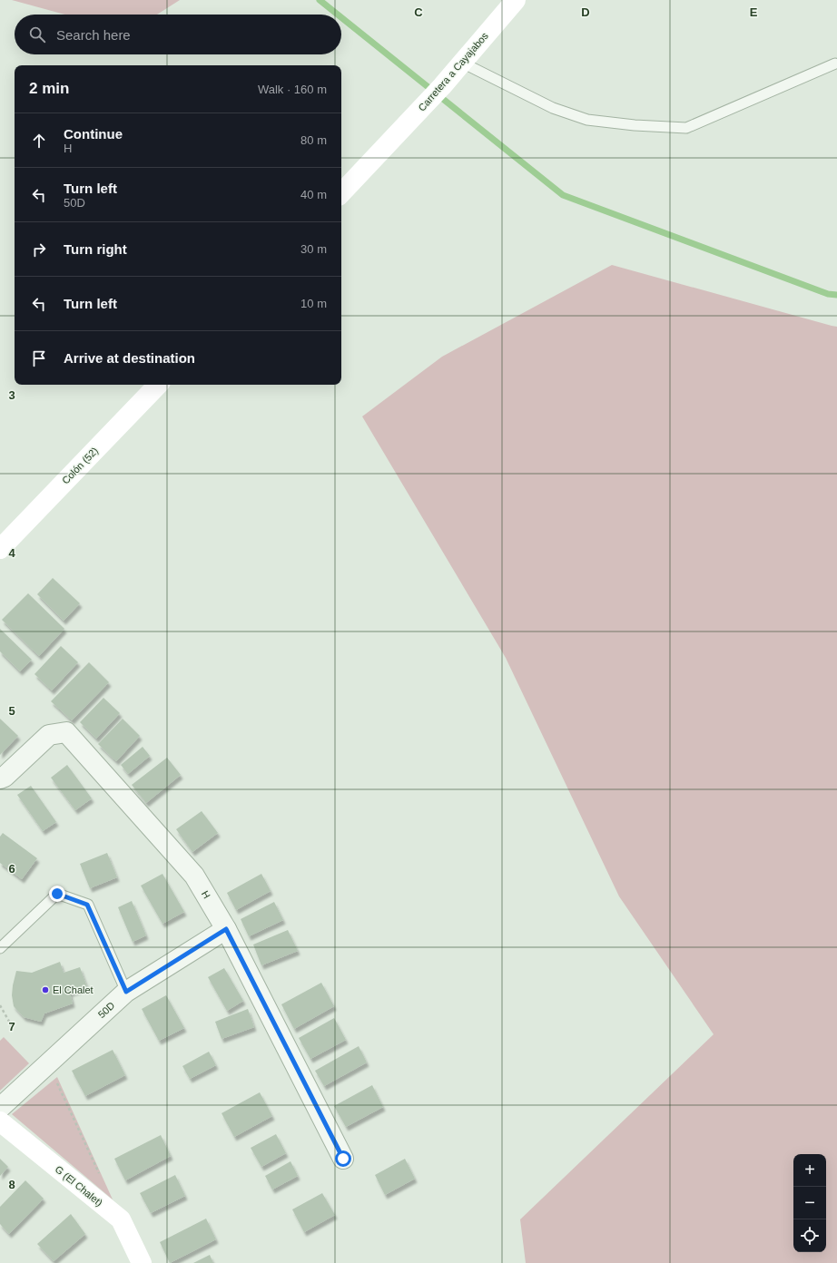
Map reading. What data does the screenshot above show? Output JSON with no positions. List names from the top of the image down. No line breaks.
{"streets":{"main road":["Carretera a Cayajabos","Colón (52)","G (El Chalet)"],"street":["H","50D"]},"crossings":[["H","50D"]],"places":["El Chalet"],"page":{"search":"Search here","heading":["2 min","Walk · 160 m"],"list":[["Continue","H","80 m"],["Turn left","50D","40 m"],["Turn right","30 m"],["Turn left","10 m"],"Arrive at destination"],"map_buttons":["+","−"]},"grid":{"columns":["C","D","E"],"rows":["3","4","5","6","7","8"]}}
